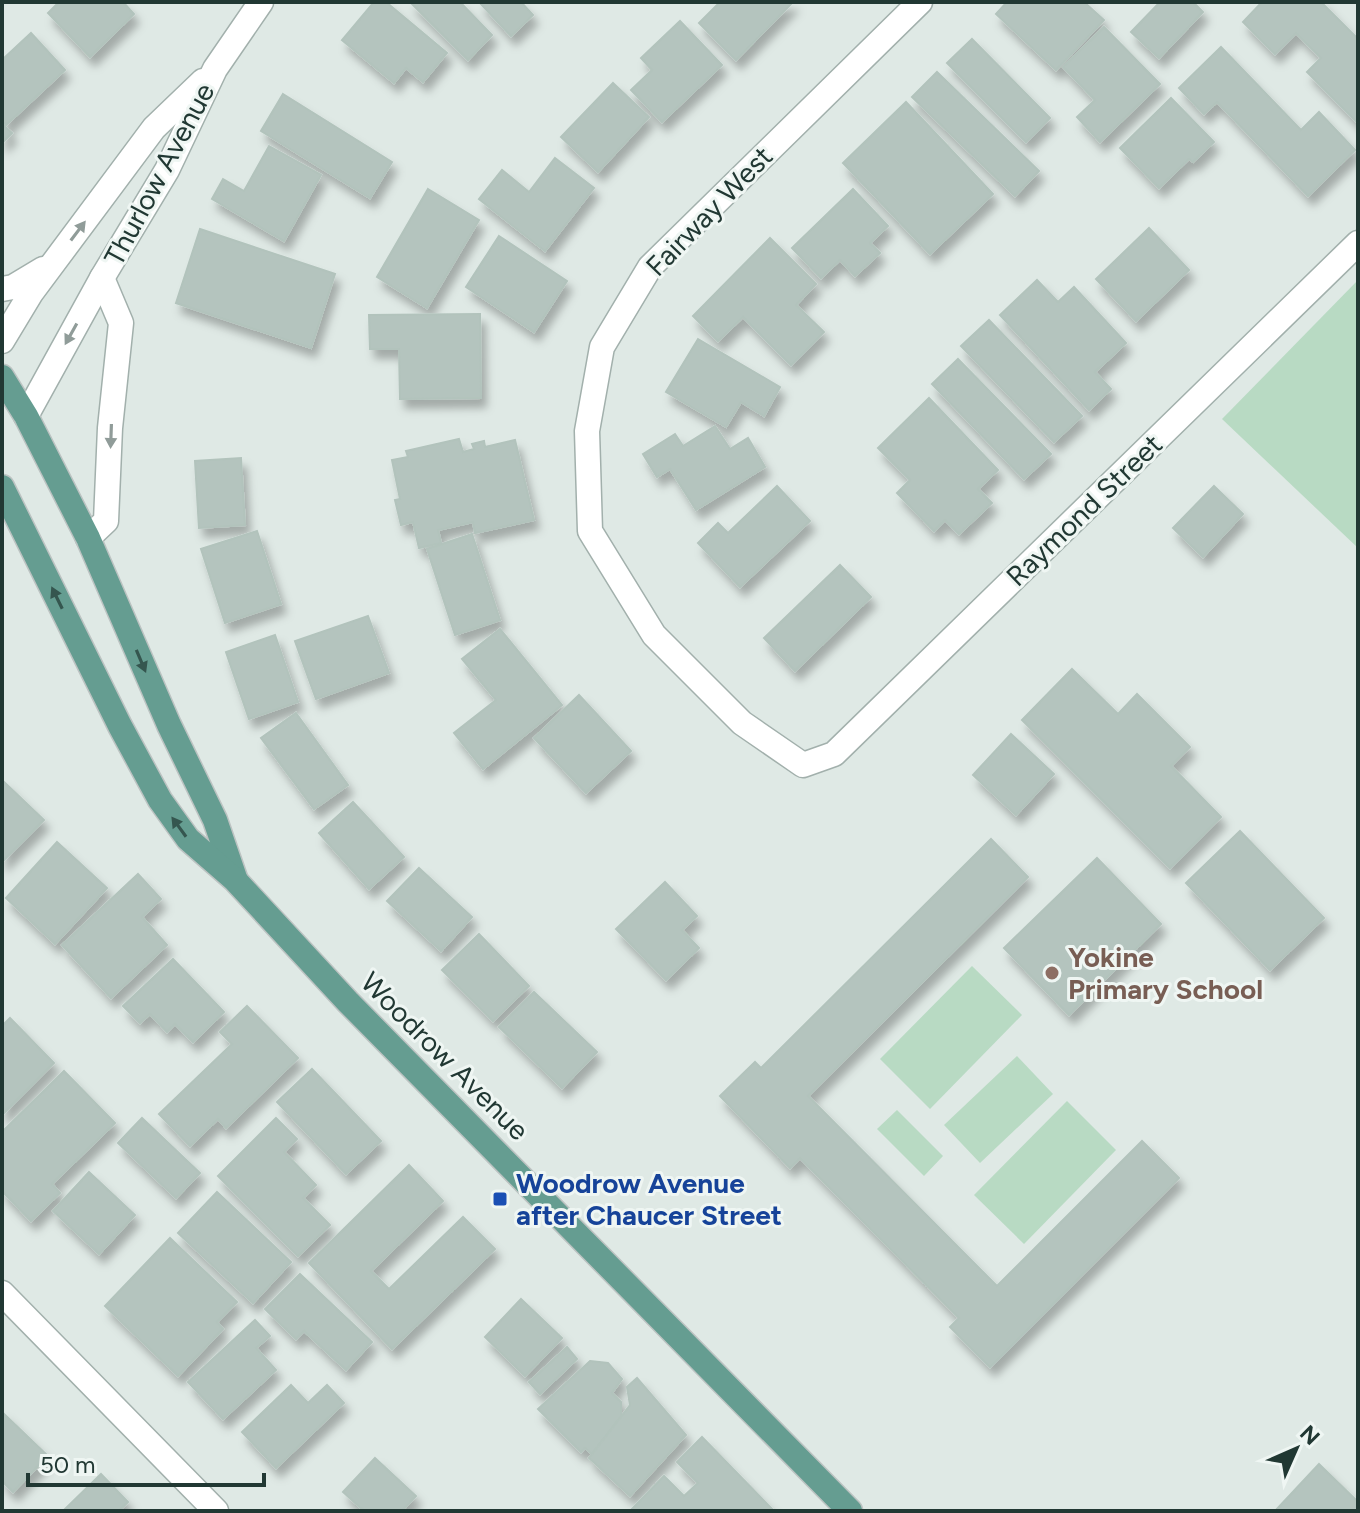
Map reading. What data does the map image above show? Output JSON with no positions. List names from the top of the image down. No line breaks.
{"streets":{"main road":["Woodrow Avenue"],"street":["Thurlow Avenue","Fairway West","Raymond Street"]},"crossings":[["Thurlow Avenue","Woodrow Avenue"],["Fairway West","Raymond Street"]],"places":{"other":["Yokine Primary School"],"transit":["Woodrow Avenue after Chaucer Street"]},"scale_bar":"50 m","north":"top right"}
